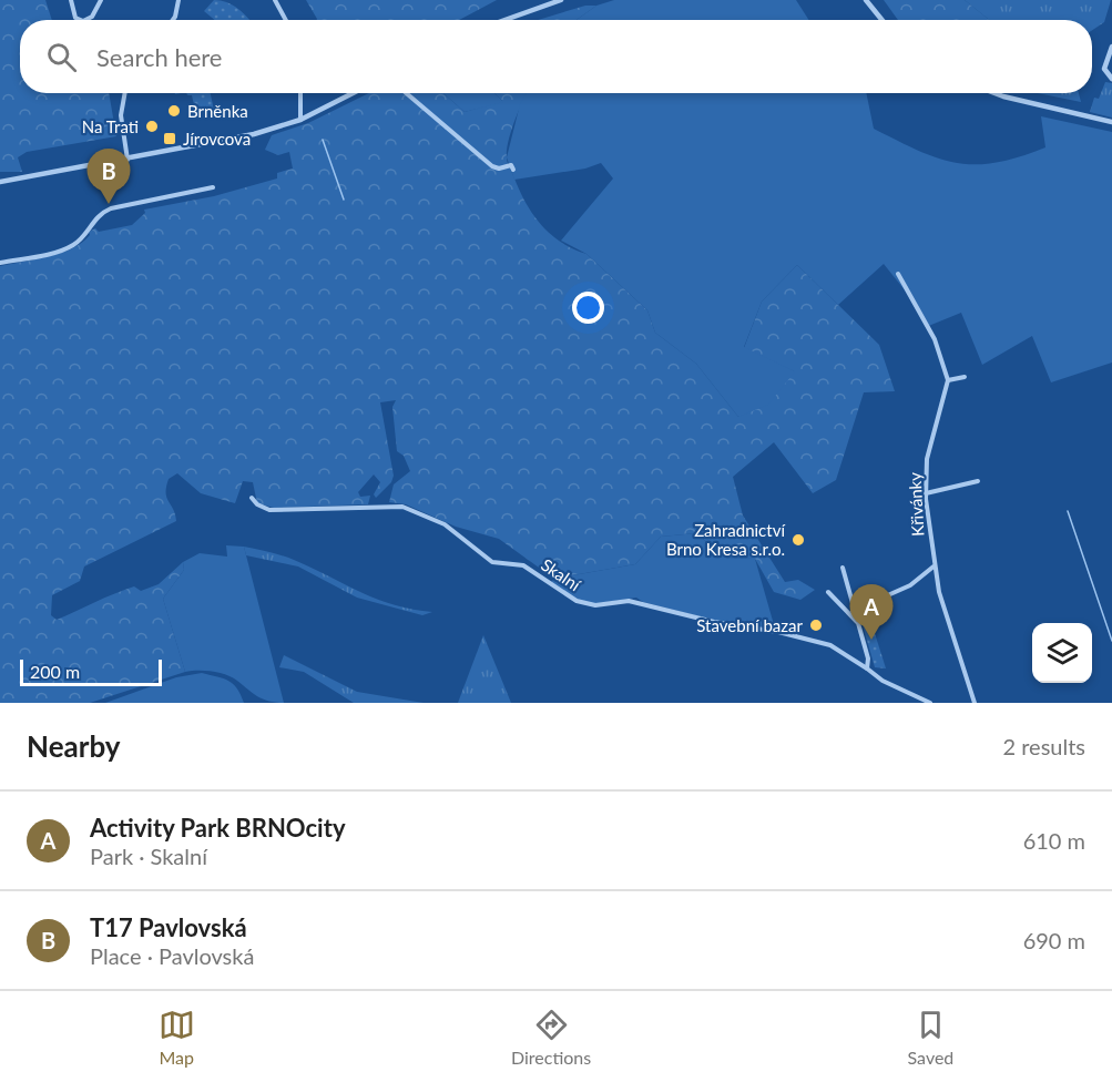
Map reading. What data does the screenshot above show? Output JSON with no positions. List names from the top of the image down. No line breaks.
{"streets":{"street":["Křivánky","Skalní"]},"places":{"other":["Brněnka","Na Trati","Zahradnictví Brno Kresa s.r.o.","Stavební bazar"],"transit":["Jírovcova"]},"scale_bar":"200 m","page":{"search":"Search here","pins":["B","A"],"scale":"200 m","heading":["Nearby","2 results"],"list":[{"mark":"A","name":"Activity Park BRNOcity","note":"Park · Skalní","value":"610 m"},{"mark":"B","name":"T17 Pavlovská","note":"Place · Pavlovská","value":"690 m"}],"nav":["Map","Directions","Saved"]}}
